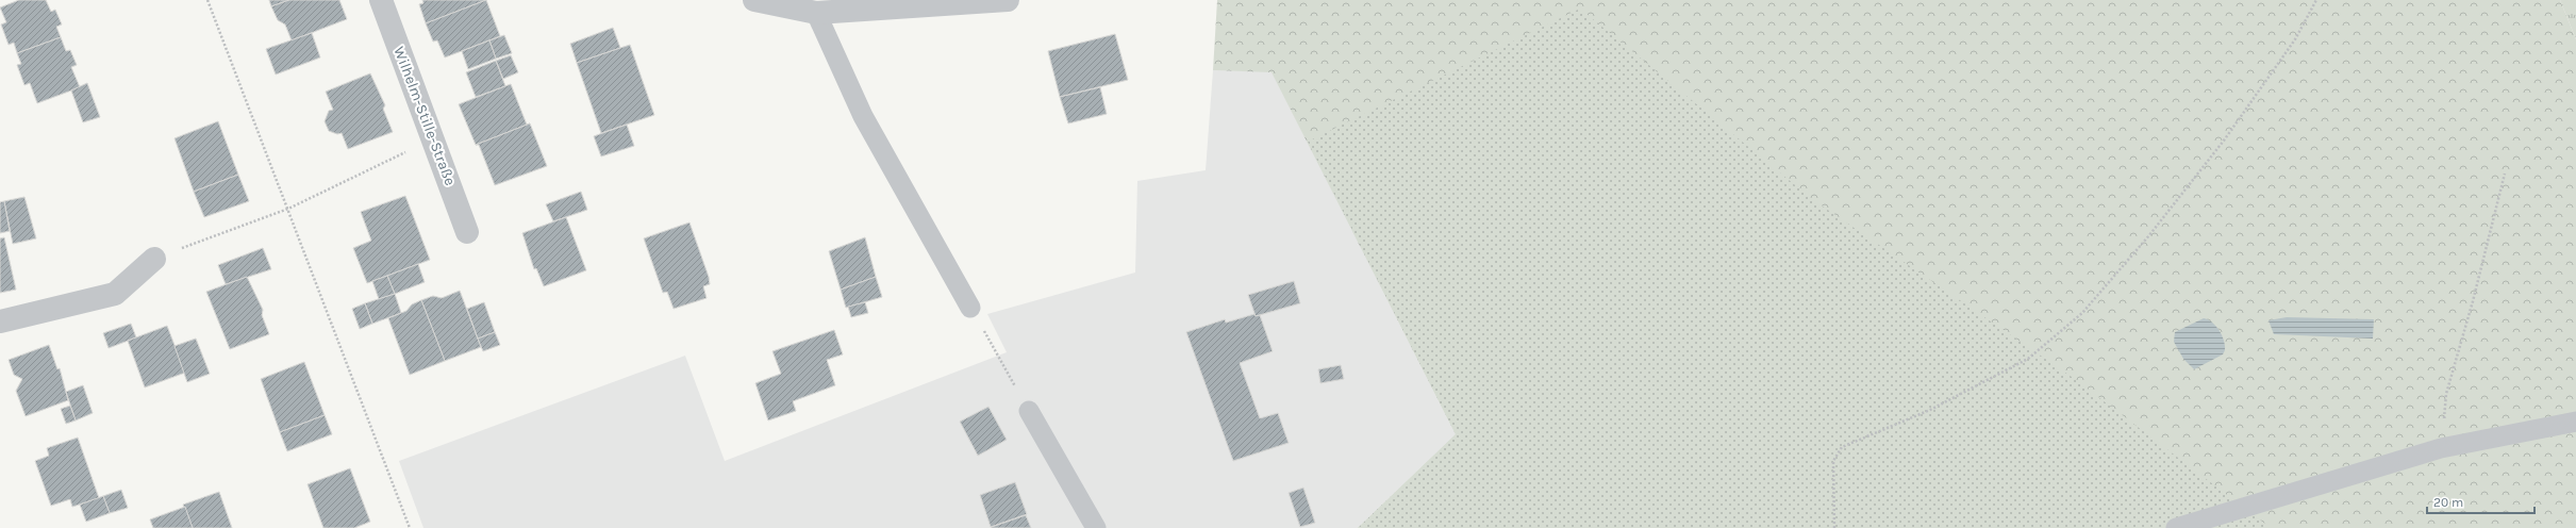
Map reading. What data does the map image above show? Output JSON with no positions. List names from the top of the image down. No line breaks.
{"streets":{"street":["Wilhelm-Stille-Straße"]},"scale_bar":"20 m"}
